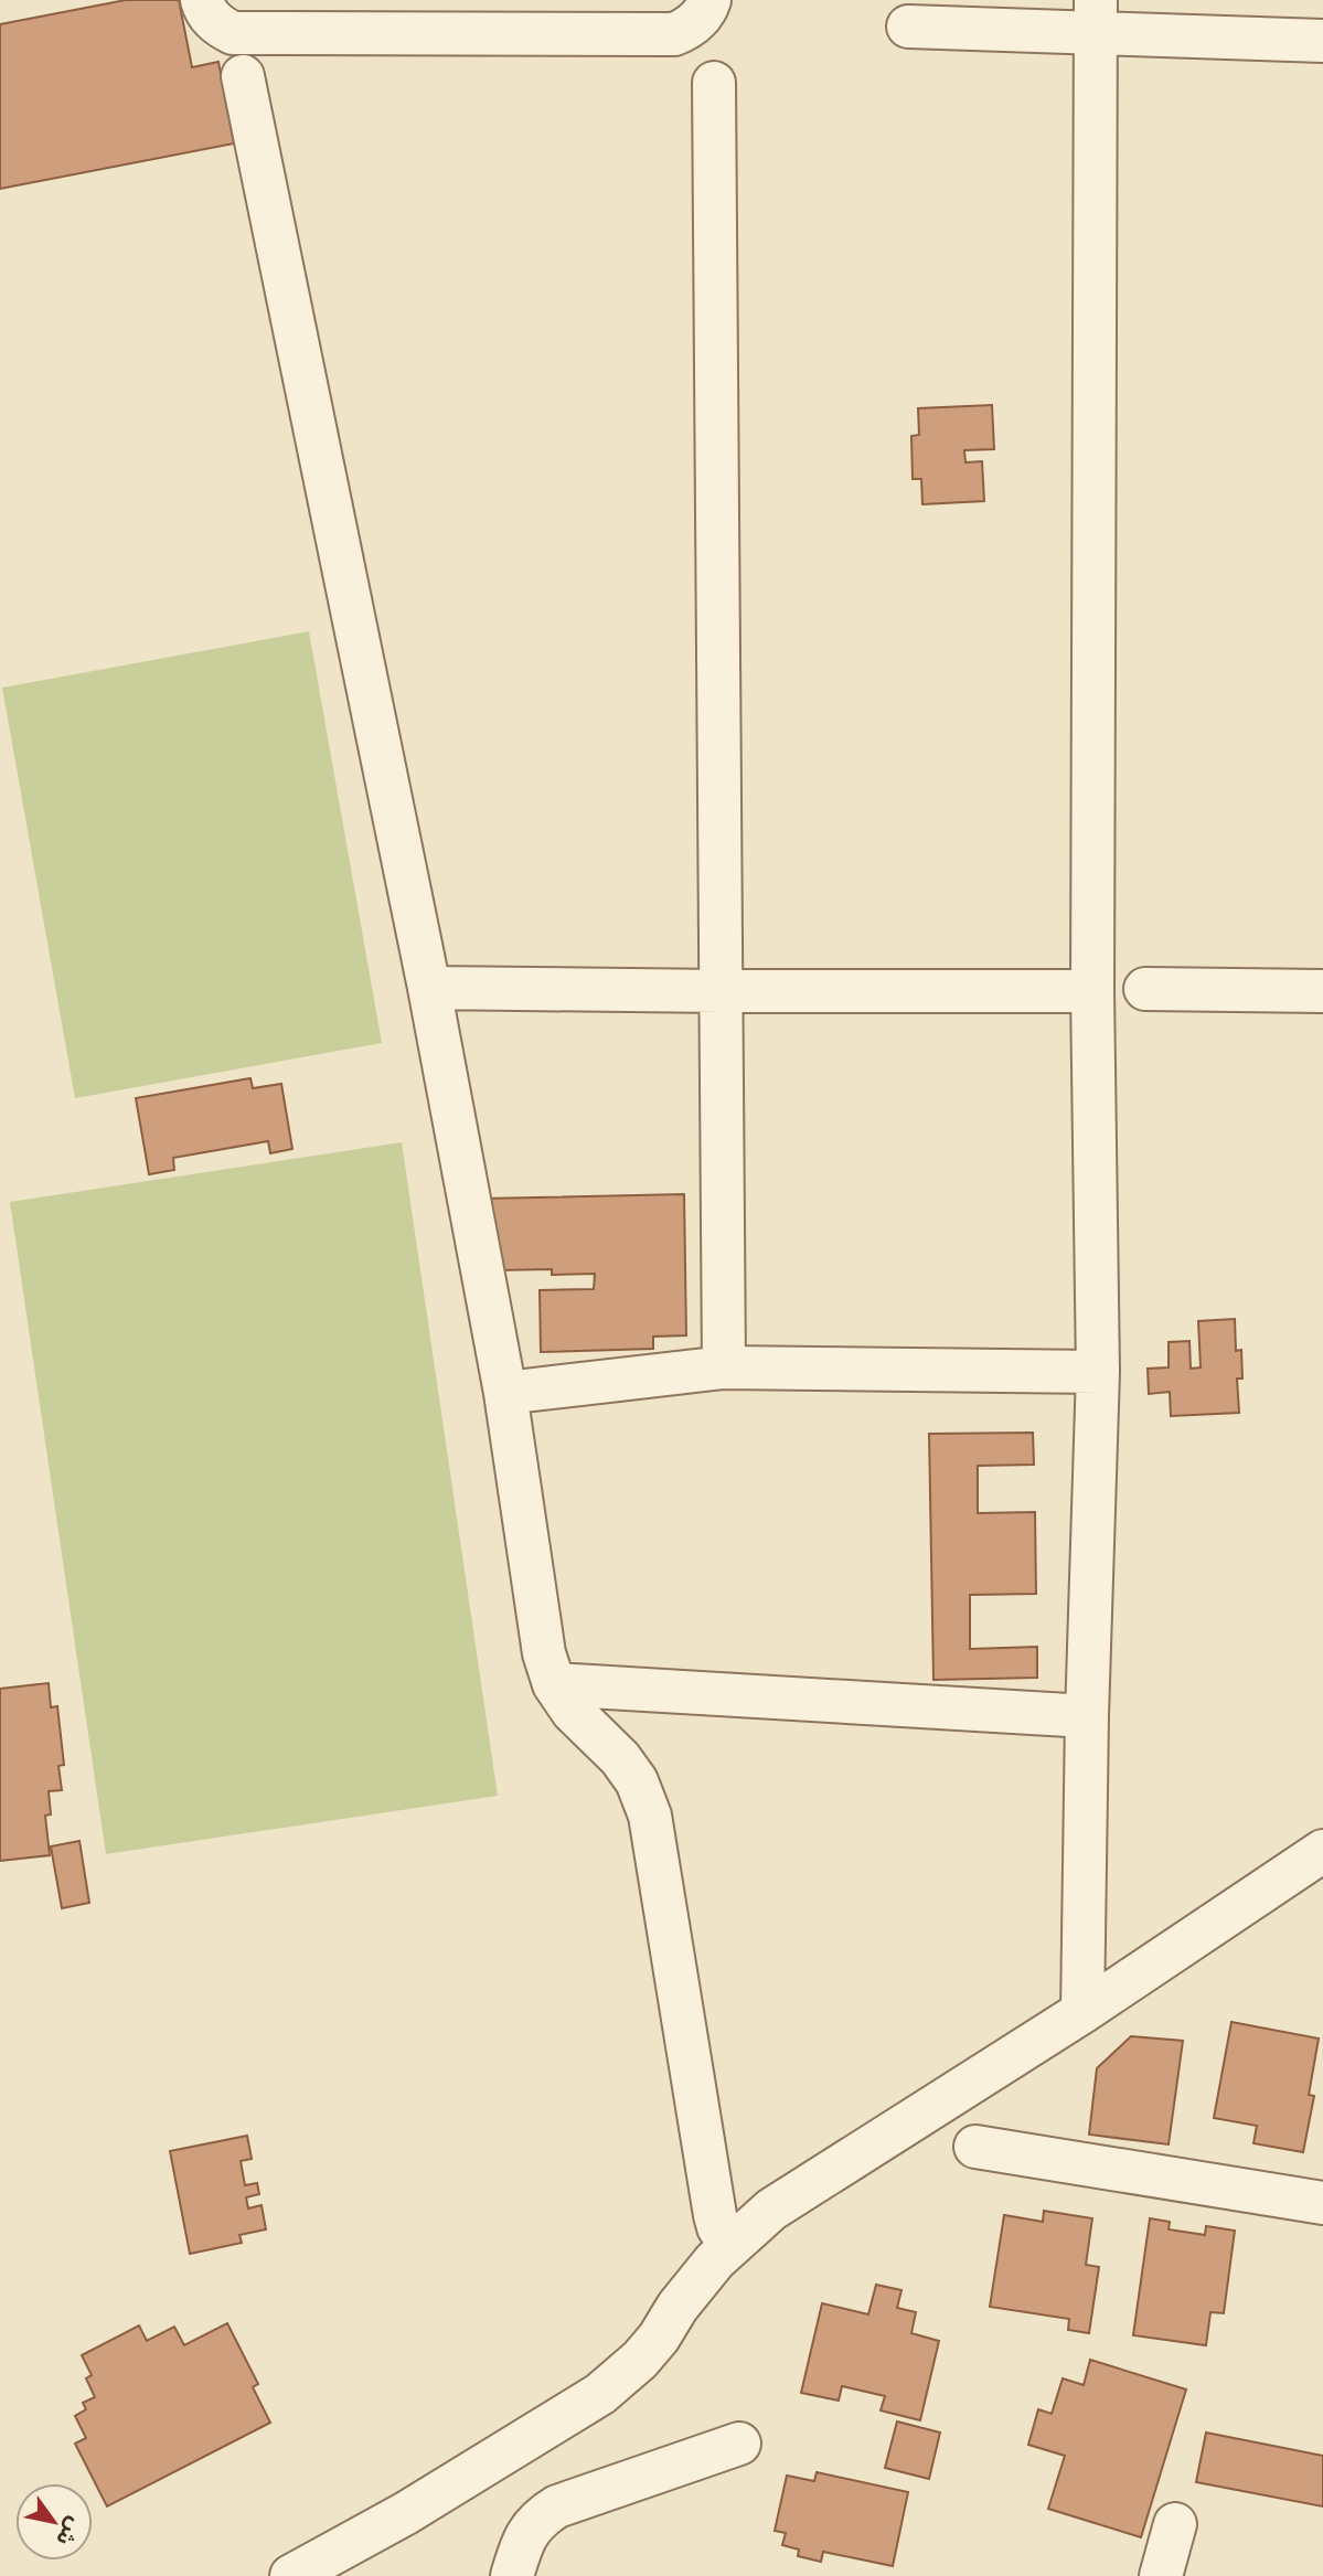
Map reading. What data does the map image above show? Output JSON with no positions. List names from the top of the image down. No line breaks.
{"north":"bottom right"}
